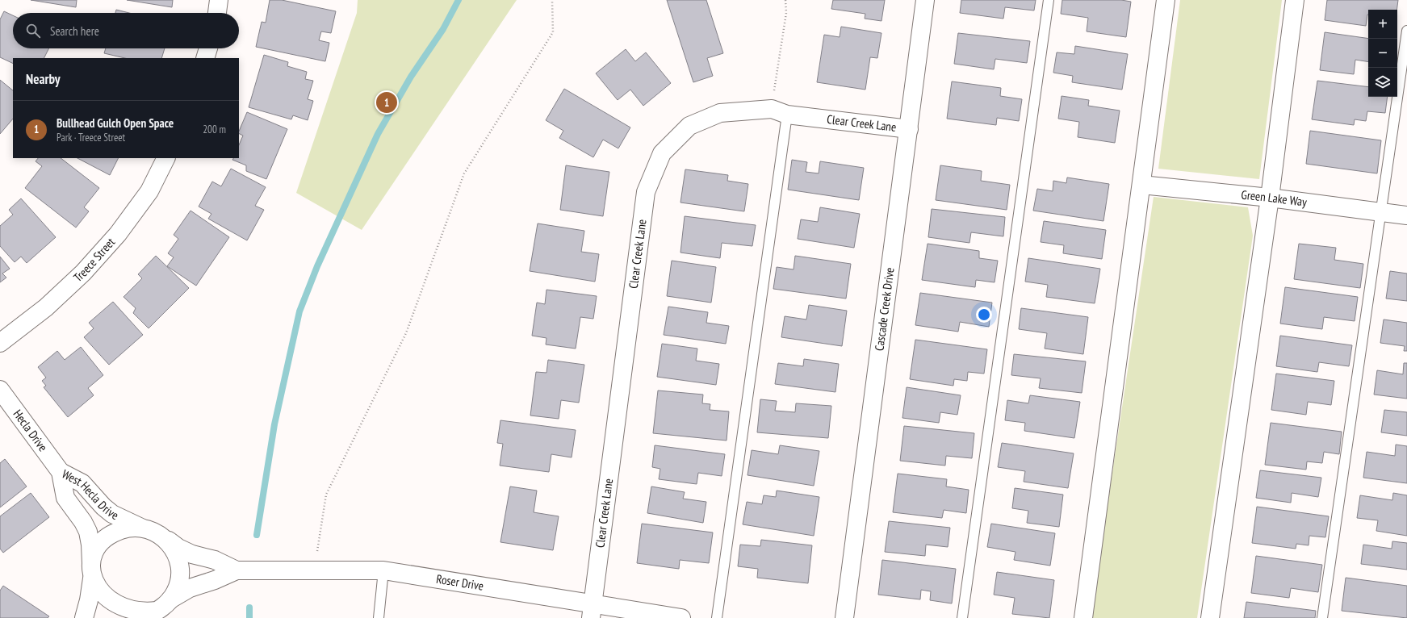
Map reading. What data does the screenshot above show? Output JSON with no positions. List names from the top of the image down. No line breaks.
{"streets":{"street":["Clear Creek Lane","Green Lake Way","Treece Street","Cascade Creek Drive","Hecla Drive","West Hecla Drive","Roser Drive"]},"crossings":[["Clear Creek Lane","Cascade Creek Drive"],["Clear Creek Lane","Roser Drive"],["Hecla Drive","West Hecla Drive"]],"page":{"map_buttons":["+","−"],"search":"Search here","heading":"Nearby","pins":"1","list":[{"mark":"1","name":"Bullhead Gulch Open Space","note":"Park · Treece Street","value":"200 m"}]}}
